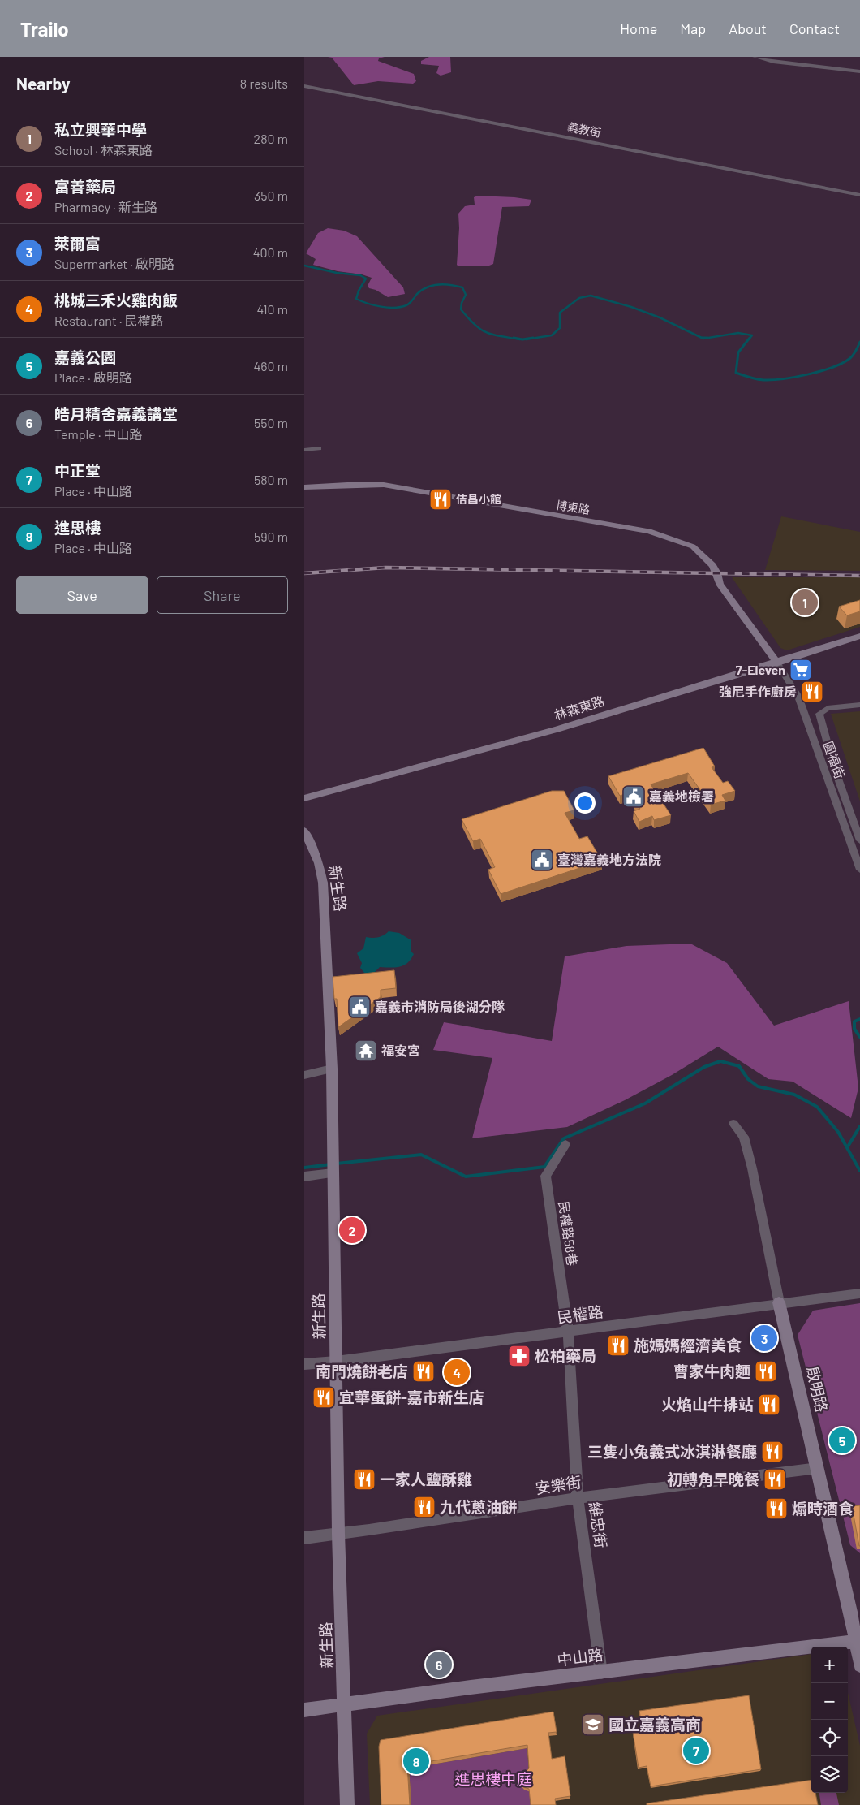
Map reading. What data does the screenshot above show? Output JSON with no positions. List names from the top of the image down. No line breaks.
{"streets":{"street":["義教街","博東路","林森東路","圓福街","新生路","民權路58巷","民權路","啟明路","安樂街","維忠街","中山路"]},"crossings":[["博東路","林森東路"],["博東路","圓福街"],["林森東路","圓福街"],["新生路","民權路"],["新生路","安樂街"],["新生路","中山路"],["民權路58巷","民權路"],["民權路58巷","維忠街"],["民權路","啟明路"],["民權路","維忠街"],["啟明路","安樂街"],["啟明路","中山路"],["安樂街","維忠街"],["維忠街","中山路"]],"parks":["進思樓中庭"],"places":{"restaurant":["佶昌小館","強尼手作廚房","施媽媽經濟美食","南門燒餅老店","曹家牛肉麵","宜華蛋餅-嘉市新生店","火焰山牛排站","三隻小兔義式冰淇淋餐廳","一家人鹽酥雞","初轉角早晚餐","九代蔥油餅","煽時酒食"],"supermarket":["7-Eleven"],"public building":["嘉義地檢署","臺灣嘉義地方法院","嘉義市消防局後湖分隊"],"temple":["福安宮"],"pharmacy":["松柏藥局"],"school or university":["國立嘉義高商"]},"page":{"header":"Trailo","nav":["Home","Map","About","Contact"],"heading":["Nearby","8 results"],"list":[{"mark":"1","name":"私立興華中學","note":"School · 林森東路","value":"280 m"},{"mark":"2","name":"富善藥局","note":"Pharmacy · 新生路","value":"350 m"},{"mark":"3","name":"萊爾富","note":"Supermarket · 啟明路","value":"400 m"},{"mark":"4","name":"桃城三禾火雞肉飯","note":"Restaurant · 民權路","value":"410 m"},{"mark":"5","name":"嘉義公園","note":"Place · 啟明路","value":"460 m"},{"mark":"6","name":"皓月精舍嘉義講堂","note":"Temple · 中山路","value":"550 m"},{"mark":"7","name":"中正堂","note":"Place · 中山路","value":"580 m"},{"mark":"8","name":"進思樓","note":"Place · 中山路","value":"590 m"}],"buttons":["Save","Share"],"pins":["1","2","3","4","5","6","7","8"],"map_buttons":["+","−"]}}
